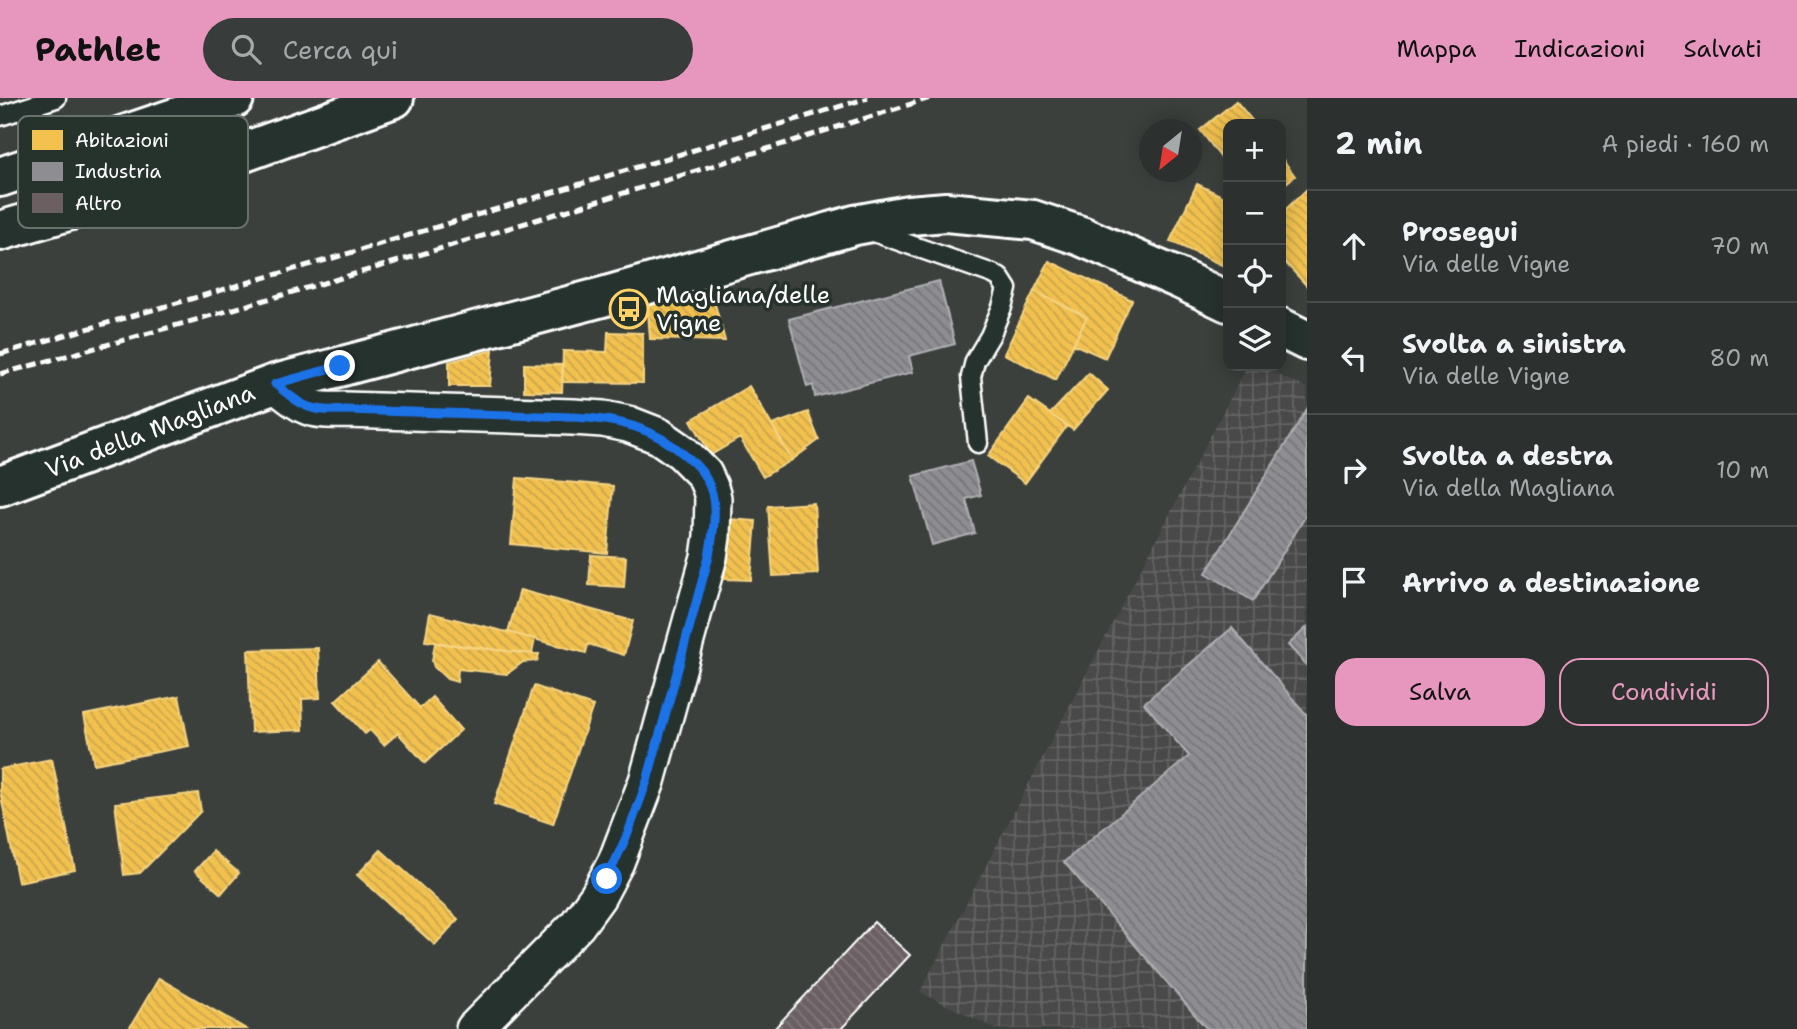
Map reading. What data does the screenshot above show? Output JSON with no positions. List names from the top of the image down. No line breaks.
{"streets":{"main road":["Via della Magliana"]},"places":{"bus stop":["Magliana/delle Vigne"]},"legend":["Abitazioni","Industria","Altro"],"north":"bottom left","page":{"header":"Pathlet","search":"Cerca qui","nav":["Mappa","Indicazioni","Salvati"],"heading":["2 min","A piedi · 160 m"],"map_buttons":["+","−"],"list":[["Prosegui","Via delle Vigne","70 m"],["Svolta a sinistra","Via delle Vigne","80 m"],["Svolta a destra","Via della Magliana","10 m"],"Arrivo a destinazione"],"buttons":["Salva","Condividi"]}}
